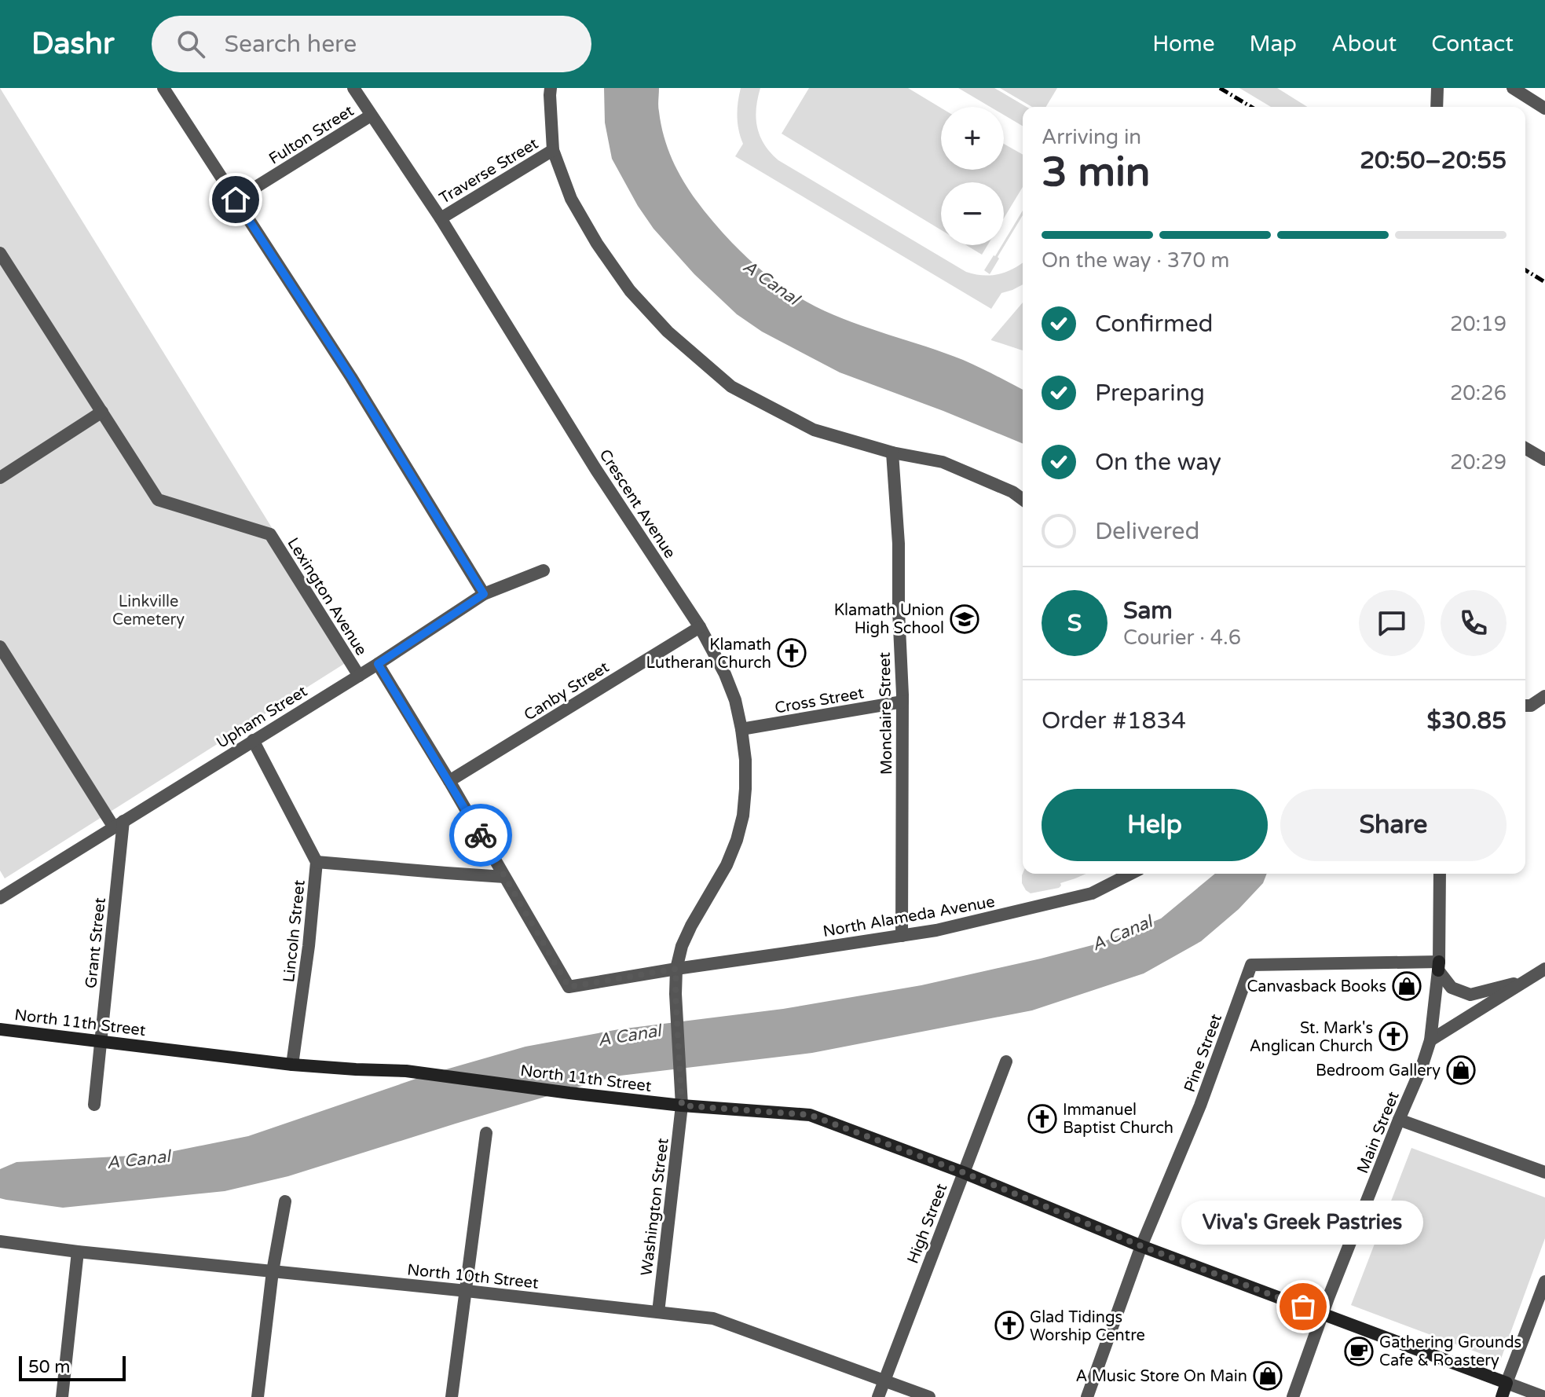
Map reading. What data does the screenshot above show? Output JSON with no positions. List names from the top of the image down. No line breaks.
{"streets":{"main road":["North 11th Street"],"street":["Fulton Street","Traverse Street","Crescent Avenue","Lexington Avenue","Canby Street","Cross Street","Monclaire Street","Upham Street","North Alameda Avenue","Lincoln Street","Grant Street","Pine Street","Main Street","Washington Street","High Street","North 10th Street"]},"crossings":[["Fulton Street","Crescent Avenue"],["Traverse Street","Crescent Avenue"],["Crescent Avenue","Canby Street"],["Crescent Avenue","Cross Street"],["Crescent Avenue","North Alameda Avenue"],["Crescent Avenue","North 11th Street"],["Crescent Avenue","Washington Street"],["Lexington Avenue","Upham Street"],["Cross Street","Monclaire Street"],["Monclaire Street","North Alameda Avenue"],["Upham Street","Lincoln Street"],["Upham Street","Grant Street"],["Lincoln Street","North 11th Street"],["Grant Street","North 11th Street"],["North 11th Street","Pine Street"],["North 11th Street","Main Street"],["North 11th Street","Washington Street"],["North 11th Street","High Street"],["Pine Street","Main Street"],["Washington Street","North 10th Street"],["High Street","North 10th Street"]],"water":["A Canal"],"parks":["Linkville Cemetery"],"places":{"school or university":["Klamath Union High School"],"church":["Klamath Lutheran Church","St. Mark's Anglican Church","Immanuel Baptist Church","Glad Tidings Worship Centre"],"shop":["Canvasback Books","Bedroom Gallery","A Music Store On Main"],"other":["Viva's Greek Pastries"],"cafe":["Gathering Grounds Cafe & Roastery"]},"scale_bar":"50 m","page":{"header":"Dashr","search":"Search here","nav":["Home","Map","About","Contact"],"map_buttons":["+","−"],"heading":["3 min","Arriving in","20:50–20:55"],"panel":["Sam","Courier · 4.6","Order #1834","$30.85"],"bar":"On the way · 370 m","list":[["Confirmed","20:19"],["Preparing","20:26"],["On the way","20:29"],"Delivered"],"round":"S","buttons":["Help","Share"],"bubble":"Viva's Greek Pastries","scale":"50 m"}}
